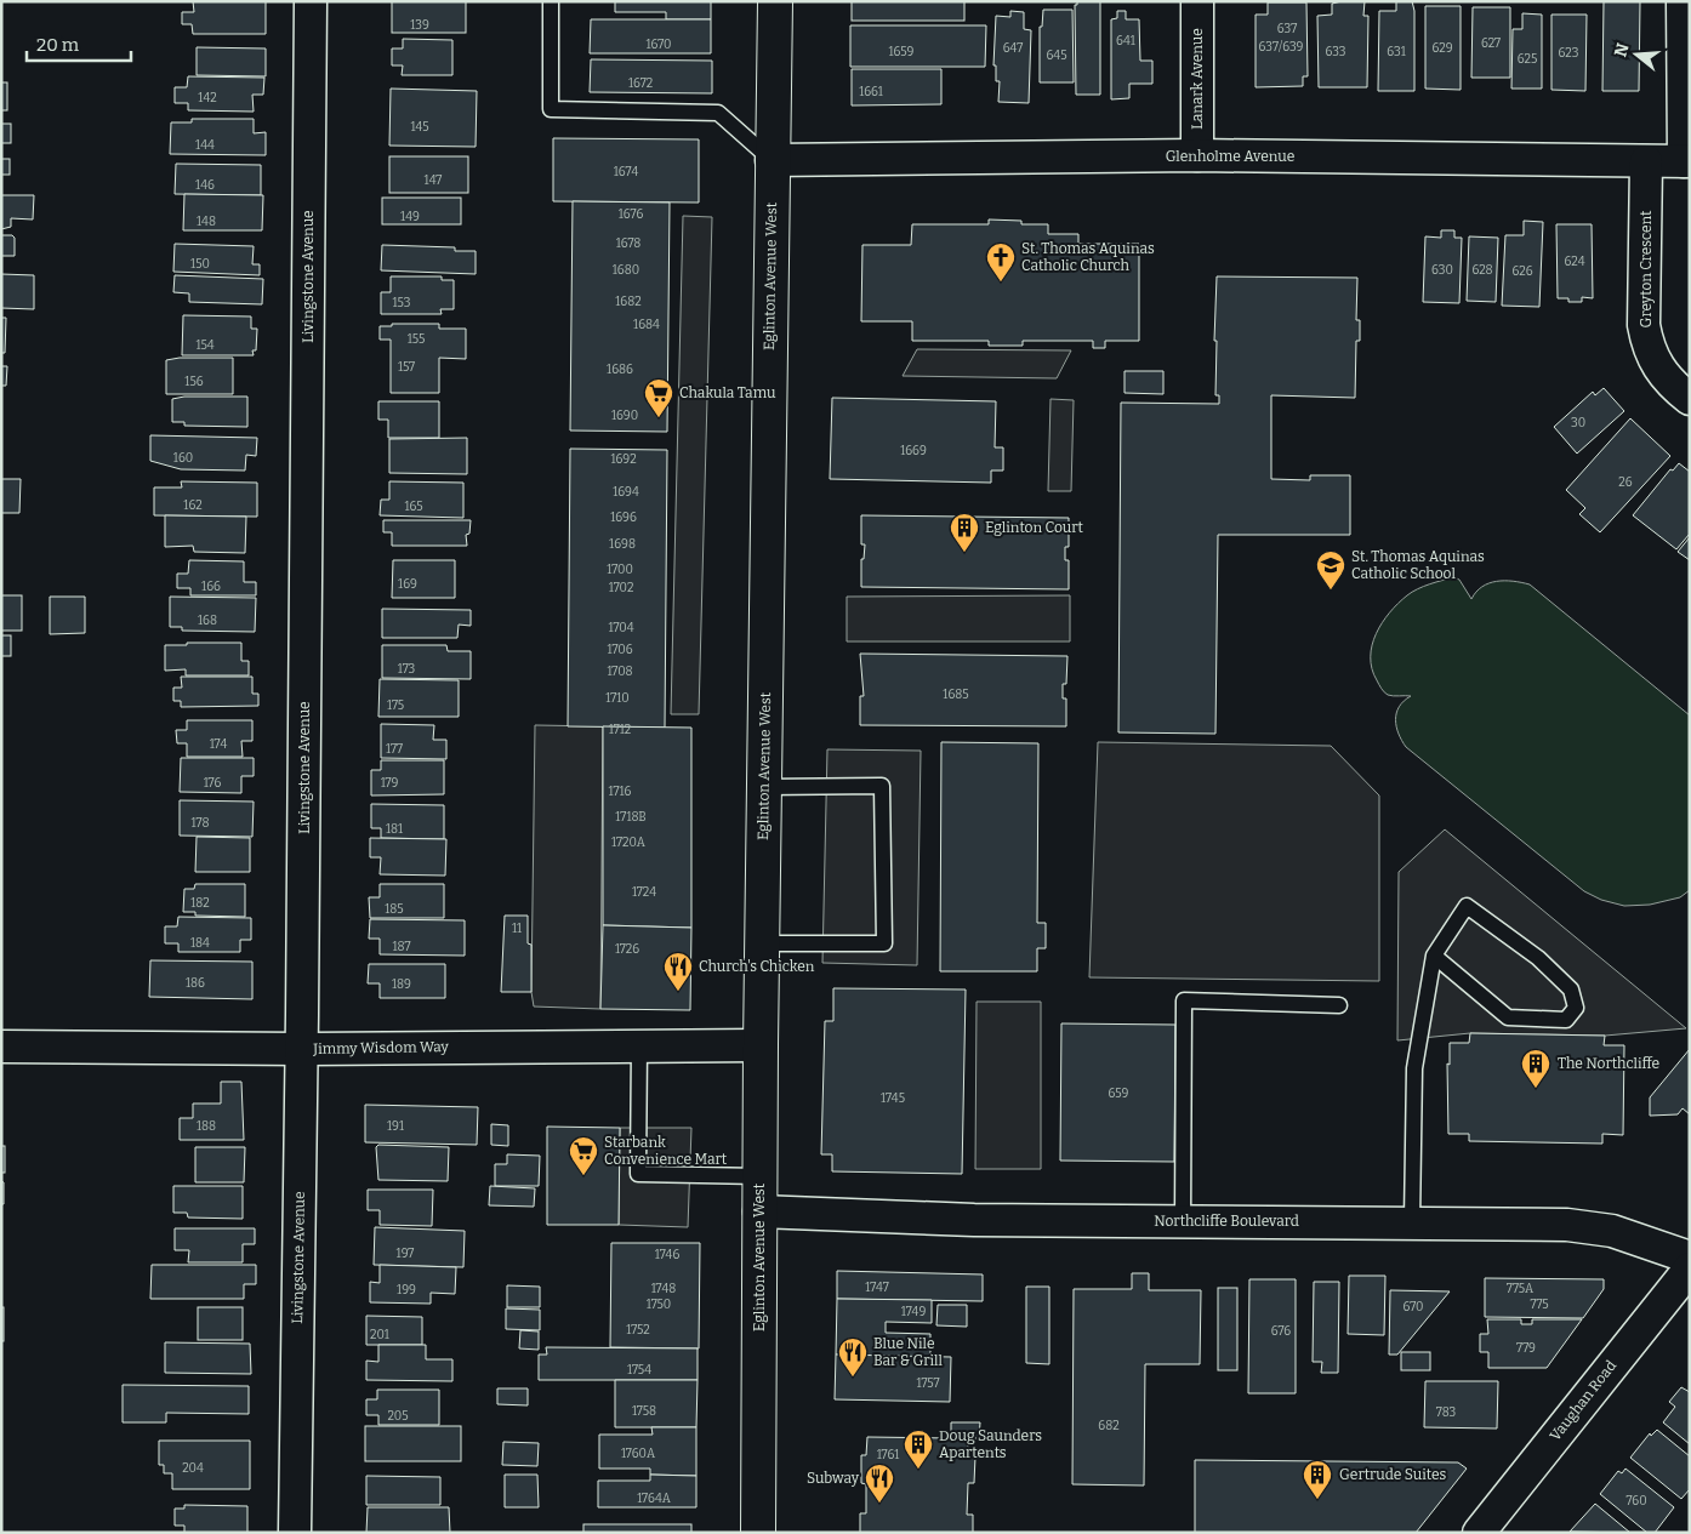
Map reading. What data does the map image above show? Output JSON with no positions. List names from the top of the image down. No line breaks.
{"streets":{"main road":["Eglinton Avenue West"],"street":["Lanark Avenue","Glenholme Avenue","Greyton Crescent","Livingstone Avenue","Jimmy Wisdom Way","Northcliffe Boulevard","Vaughan Road"]},"crossings":[["Lanark Avenue","Glenholme Avenue"],["Glenholme Avenue","Greyton Crescent"],["Glenholme Avenue","Eglinton Avenue West"],["Livingstone Avenue","Jimmy Wisdom Way"],["Eglinton Avenue West","Jimmy Wisdom Way"],["Eglinton Avenue West","Northcliffe Boulevard"]],"places":{"church":["St. Thomas Aquinas Catholic Church"],"supermarket":["Chakula Tamu","Starbank Convenience Mart"],"building":["Eglinton Court","The Northcliffe","Doug Saunders Apartents","Gertrude Suites"],"school or university":["St. Thomas Aquinas Catholic School"],"restaurant":["Church's Chicken","Blue Nile Bar & Grill","Subway"]},"house_numbers":["139","637","641","627","1670","637/639","647","629","1659","633","631","623","645","625","1672","1661","142","145","144","1674","147","146","1676","149","148","1678","624","150","1680","630","628","626","1682","153","1684","155","154","157","1686","156","1690","30","1669","160","1692","26","1694","162","165","1696","1698","1700","169","166","1702","168","1704","1706","173","1708","1685","1710","175","1712","174","177","176","179","1716","1718B","178","181","1720A","1724","182","185","11","184","187","1726","186","189","659","1745","188","191","197","1746","1747","1748","775A","199","1750","775","670","1749","1752","676","201","779","1754","1757","1758","783","205","682","1760A","1761","204","1764A","760"],"scale_bar":"20 m","north":"left"}
